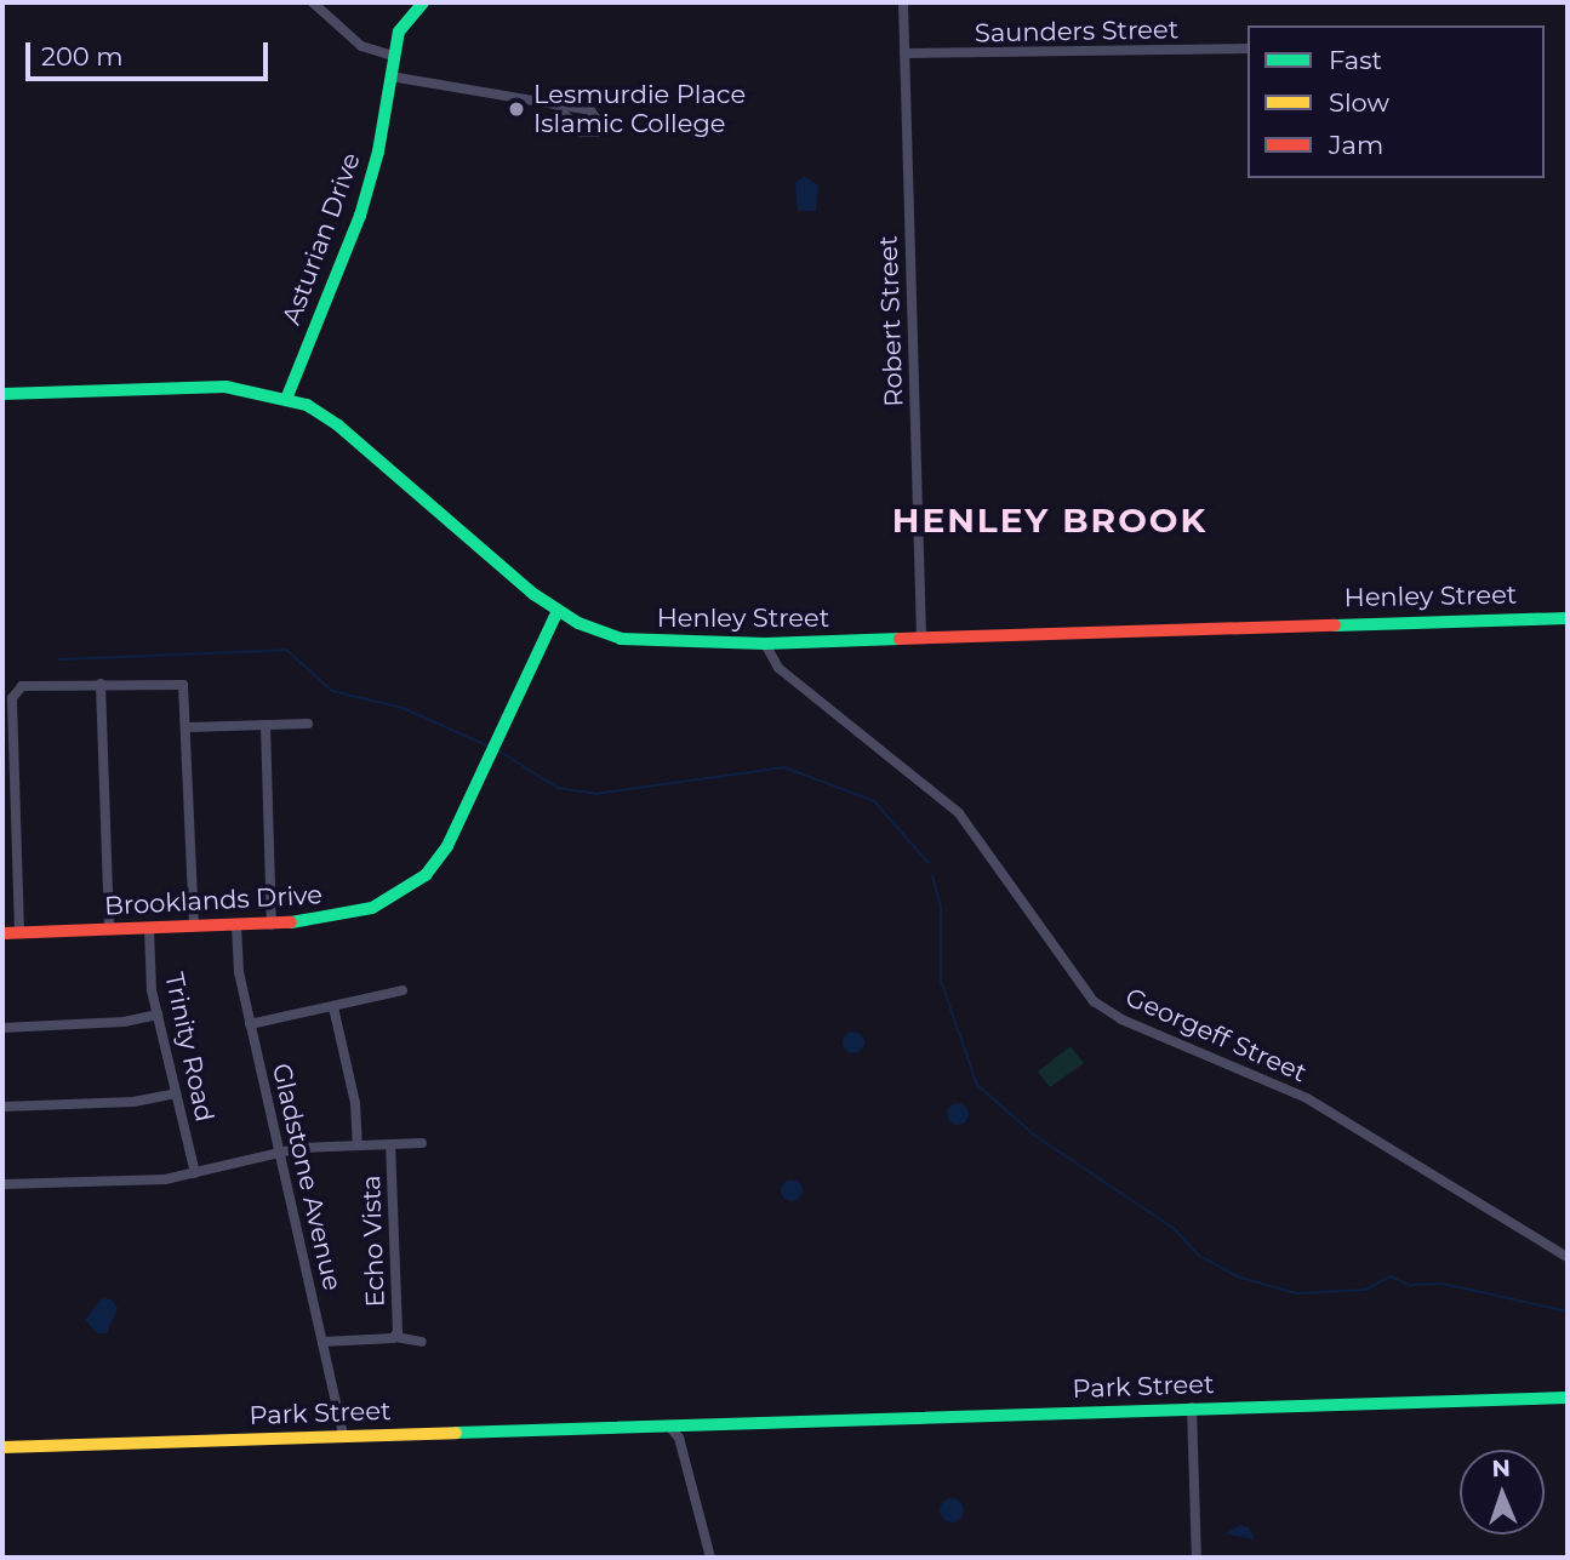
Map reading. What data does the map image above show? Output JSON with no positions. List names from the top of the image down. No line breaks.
{"streets":{"street":["Saunders Street","Asturian Drive","Robert Street","Henley Street","Brooklands Drive","Georgeff Street","Trinity Road","Gladstone Avenue","Echo Vista","Park Street"]},"crossings":[["Saunders Street","Robert Street"],["Asturian Drive","Henley Street"],["Robert Street","Henley Street"],["Henley Street","Brooklands Drive"],["Henley Street","Georgeff Street"],["Brooklands Drive","Trinity Road"],["Brooklands Drive","Gladstone Avenue"],["Gladstone Avenue","Echo Vista"],["Gladstone Avenue","Park Street"]],"districts":["HENLEY BROOK"],"places":["Lesmurdie Place Islamic College"],"legend":["Fast","Slow","Jam"],"scale_bar":"200 m","north":"top"}
